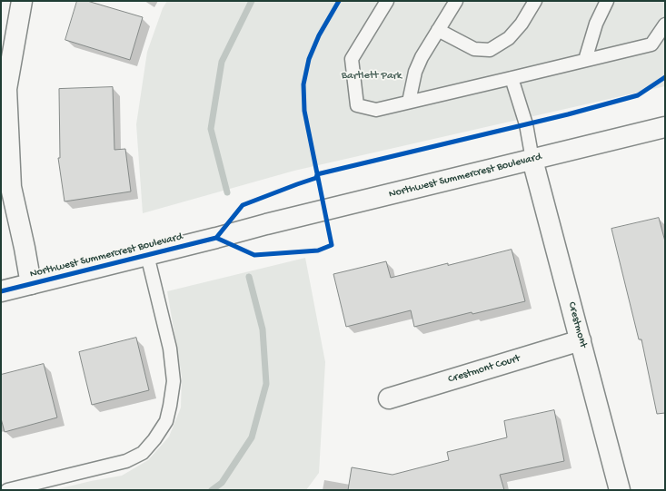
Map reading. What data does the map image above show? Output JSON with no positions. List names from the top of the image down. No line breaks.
{"streets":{"street":["Northwest Summercrest Boulevard","Crestmont","Crestmont Court"]},"crossings":[["Northwest Summercrest Boulevard","Crestmont"],["Crestmont","Crestmont Court"]],"parks":["Bartlett Park"]}
